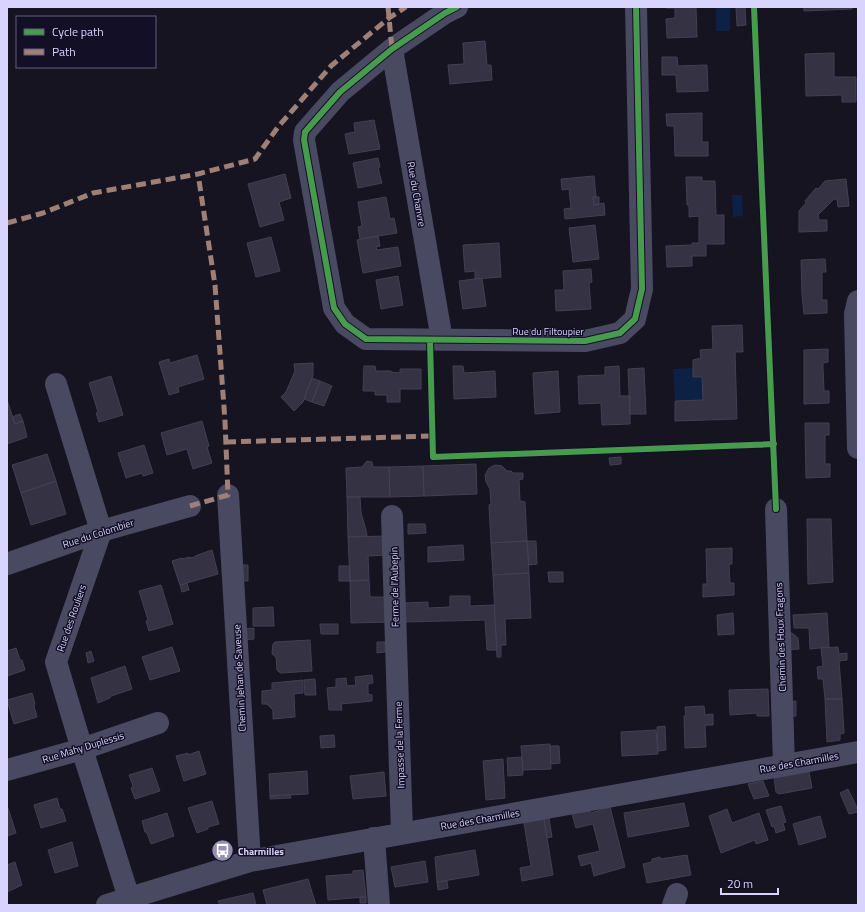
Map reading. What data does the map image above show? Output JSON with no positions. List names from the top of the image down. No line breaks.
{"streets":{"street":["Rue du Chanvre","Rue du Filtoupier","Rue du Colombier","Ferme de l'Aubepin","Rue des Rouliers","Chemin des Houx Fragons","Chemin Jehan de Saveuse","Impasse de la Ferme","Rue Mahy Duplessis","Rue des Charmilles"]},"crossings":[["Rue du Chanvre","Rue du Filtoupier"],["Rue du Colombier","Rue des Rouliers"],["Ferme de l'Aubepin","Impasse de la Ferme"],["Rue des Rouliers","Rue Mahy Duplessis"],["Rue des Rouliers","Rue des Charmilles"],["Chemin des Houx Fragons","Rue des Charmilles"],["Chemin Jehan de Saveuse","Rue des Charmilles"],["Impasse de la Ferme","Rue des Charmilles"]],"places":{"bus stop":["Charmilles"]},"legend":["Cycle path","Path"],"scale_bar":"20 m"}
